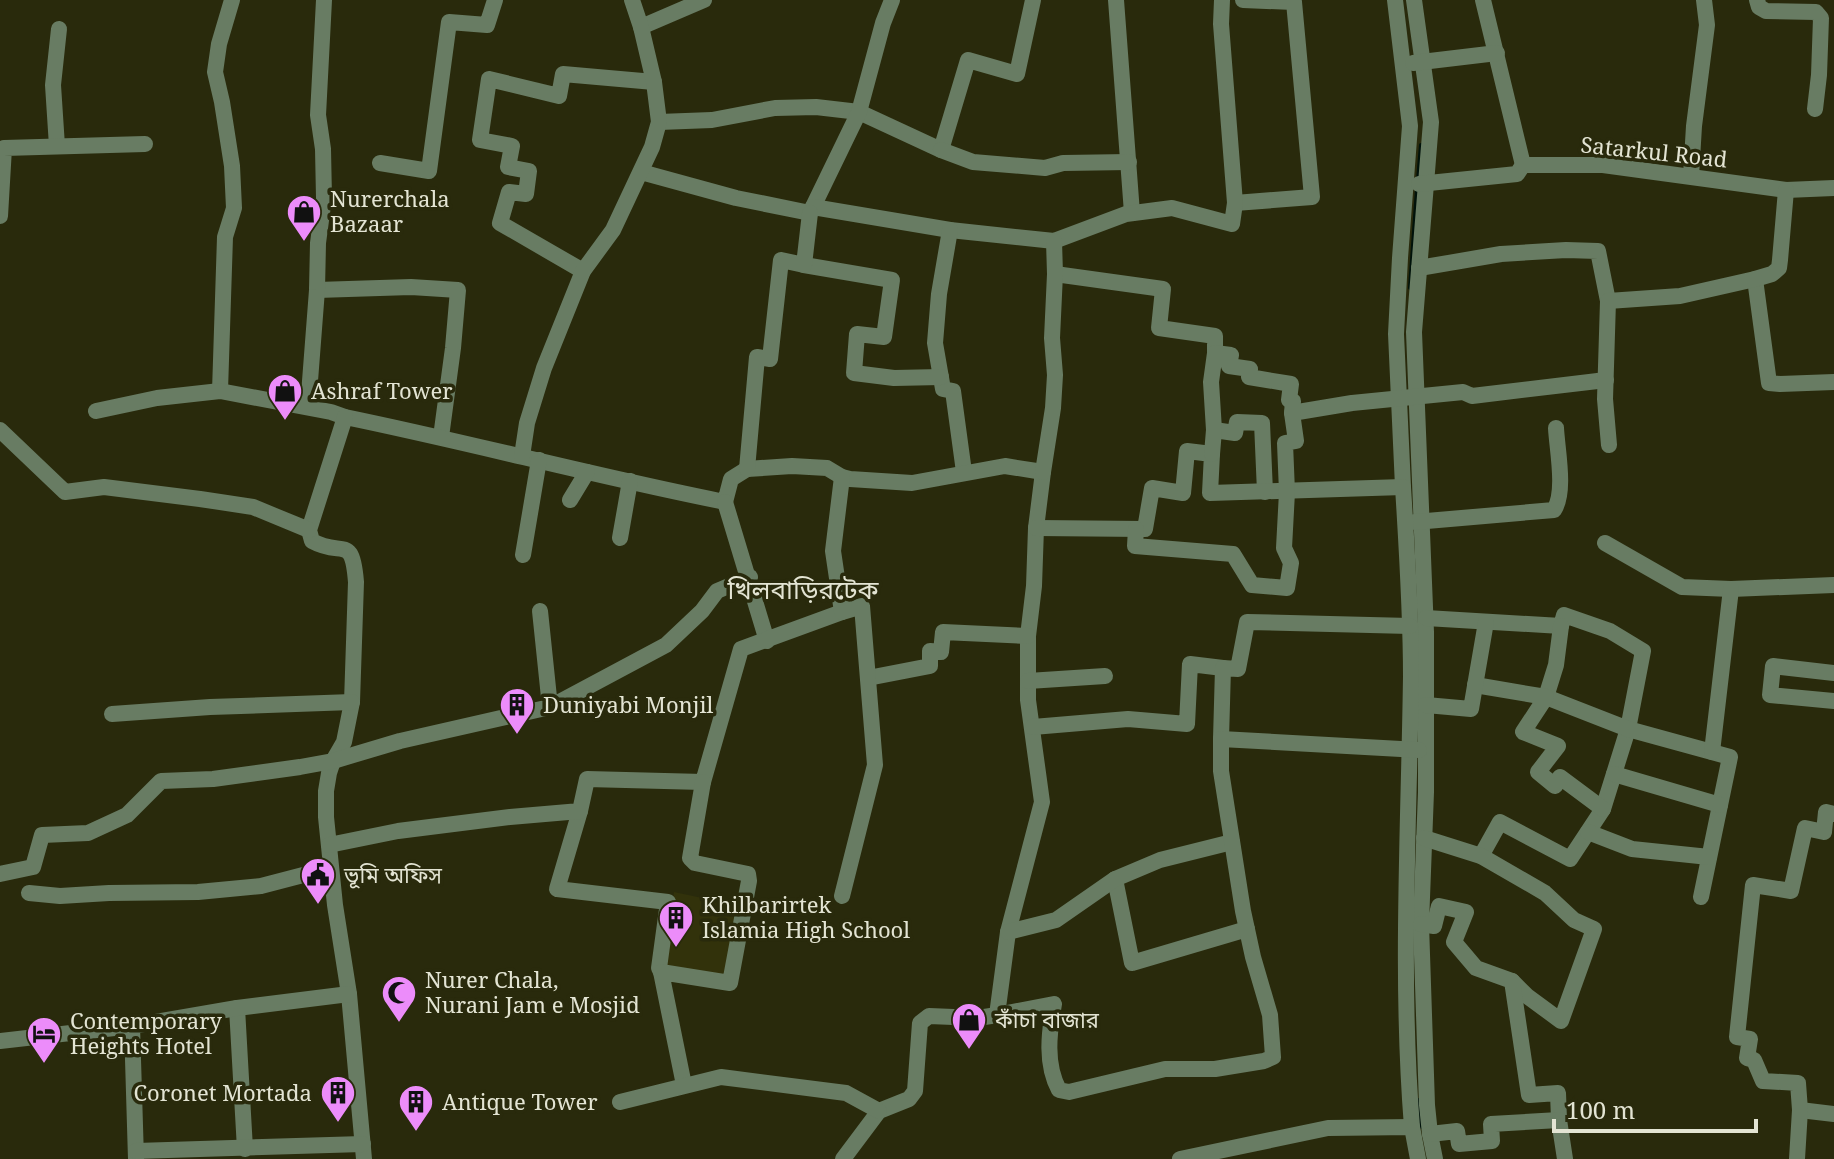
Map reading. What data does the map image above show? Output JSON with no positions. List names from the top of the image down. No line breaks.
{"streets":{"street":["Satarkul Road"]},"districts":["খিলবাড়িরটেক"],"places":{"shop":["Nurerchala Bazaar","Ashraf Tower","কাঁচা বাজার"],"building":["Duniyabi Monjil","Khilbarirtek Islamia High School","Coronet Mortada","Antique Tower"],"public building":["ভূমি অফিস"],"mosque":["Nurer Chala, Nurani Jam e Mosjid"],"hotel":["Contemporary Heights Hotel"]},"scale_bar":"100 m"}
